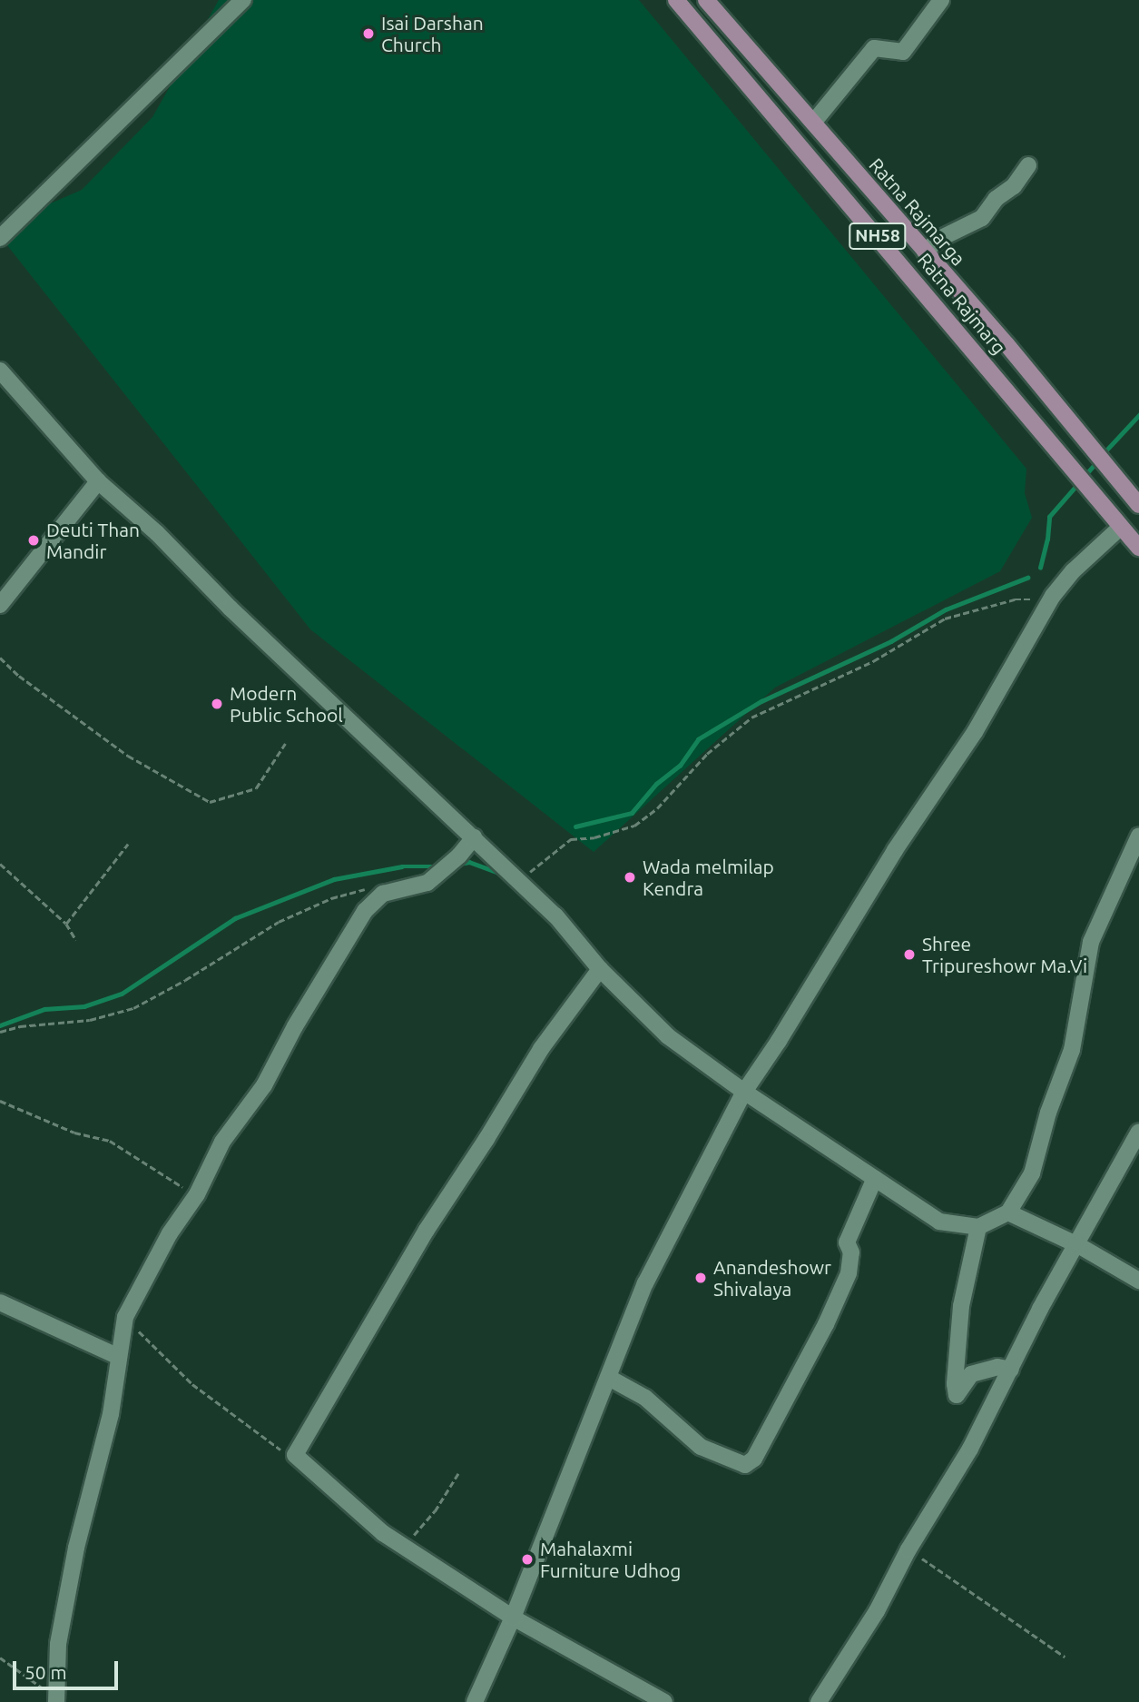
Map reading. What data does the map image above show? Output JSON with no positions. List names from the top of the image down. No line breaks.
{"streets":{"main road":["Ratna Rajmarga","NH58","Ratna Rajmarg"]},"places":["Isai Darshan Church","Deuti Than Mandir","Modern Public School","Wada melmilap Kendra","Shree Tripureshowr Ma.Vi","Anandeshowr Shivalaya","Mahalaxmi Furniture Udhog"],"scale_bar":"50 m"}
